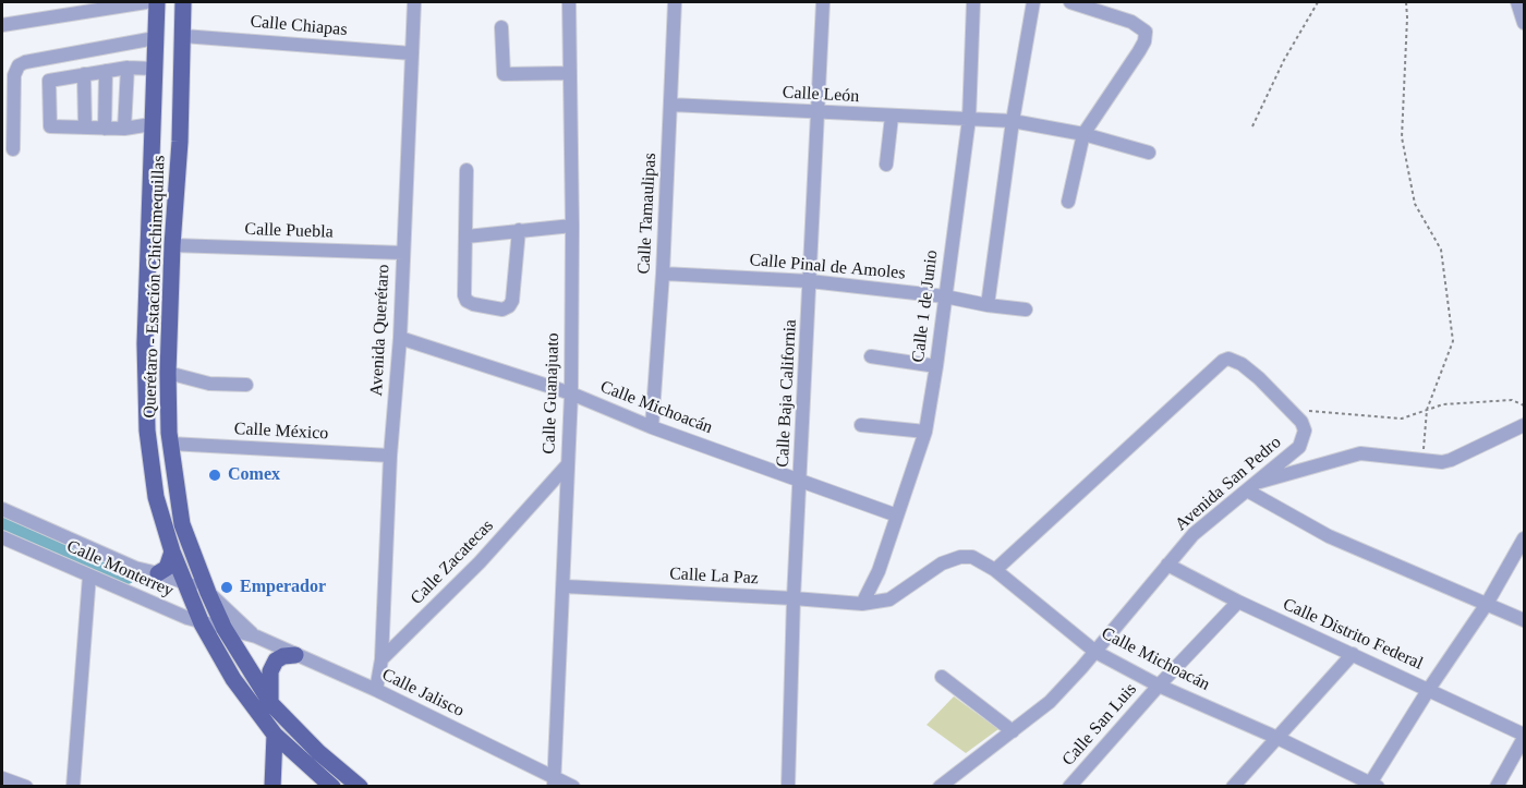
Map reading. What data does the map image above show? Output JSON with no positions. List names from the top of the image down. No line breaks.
{"streets":{"main road":["Querétaro - Estación Chichimequillas"],"street":["Calle Chiapas","Calle León","Calle Tamaulipas","Calle Puebla","Calle Pinal de Amoles","Calle 1 de Junio","Avenida Querétaro","Calle Guanajuato","Calle Baja California","Calle Michoacán","Calle México","Avenida San Pedro","Calle Zacatecas","Calle Monterrey","Calle La Paz","Calle Distrito Federal","Calle Jalisco","Calle San Luis"]},"crossings":[["Calle Chiapas","Querétaro - Estación Chichimequillas"],["Calle Chiapas","Avenida Querétaro"],["Calle León","Calle Tamaulipas"],["Calle León","Calle 1 de Junio"],["Calle León","Calle Baja California"],["Calle Tamaulipas","Calle Pinal de Amoles"],["Calle Tamaulipas","Calle Michoacán"],["Calle Puebla","Querétaro - Estación Chichimequillas"],["Calle Puebla","Avenida Querétaro"],["Calle Pinal de Amoles","Calle 1 de Junio"],["Calle Pinal de Amoles","Calle Baja California"],["Querétaro - Estación Chichimequillas","Calle México"],["Querétaro - Estación Chichimequillas","Calle Monterrey"],["Querétaro - Estación Chichimequillas","Calle Jalisco"],["Calle 1 de Junio","Calle Michoacán"],["Calle 1 de Junio","Calle La Paz"],["Avenida Querétaro","Calle Michoacán"],["Avenida Querétaro","Calle México"],["Avenida Querétaro","Calle Zacatecas"],["Calle Guanajuato","Calle Michoacán"],["Calle Guanajuato","Calle Zacatecas"],["Calle Guanajuato","Calle La Paz"],["Calle Guanajuato","Calle Jalisco"],["Calle Baja California","Calle Michoacán"],["Calle Baja California","Calle La Paz"],["Calle Michoacán","Avenida San Pedro"],["Calle Michoacán","Calle La Paz"],["Calle Michoacán","Calle San Luis"],["Avenida San Pedro","Calle Distrito Federal"],["Calle Monterrey","Calle Jalisco"],["Calle Distrito Federal","Calle San Luis"]],"places":["Comex","Emperador"]}
